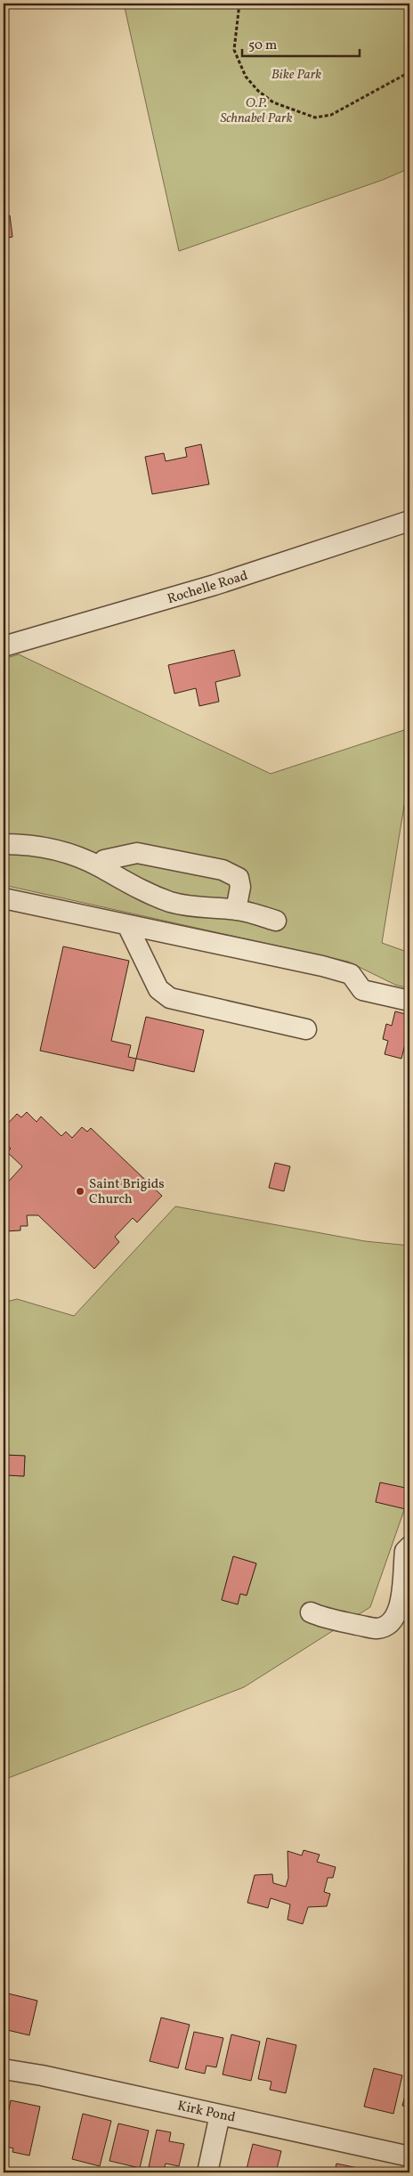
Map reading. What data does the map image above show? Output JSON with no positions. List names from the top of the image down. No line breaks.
{"streets":{"street":["Rochelle Road","Kirk Pond"]},"parks":["Bike Park","O.P. Schnabel Park"],"places":["Saint Brigids Church"],"scale_bar":"50 m"}
